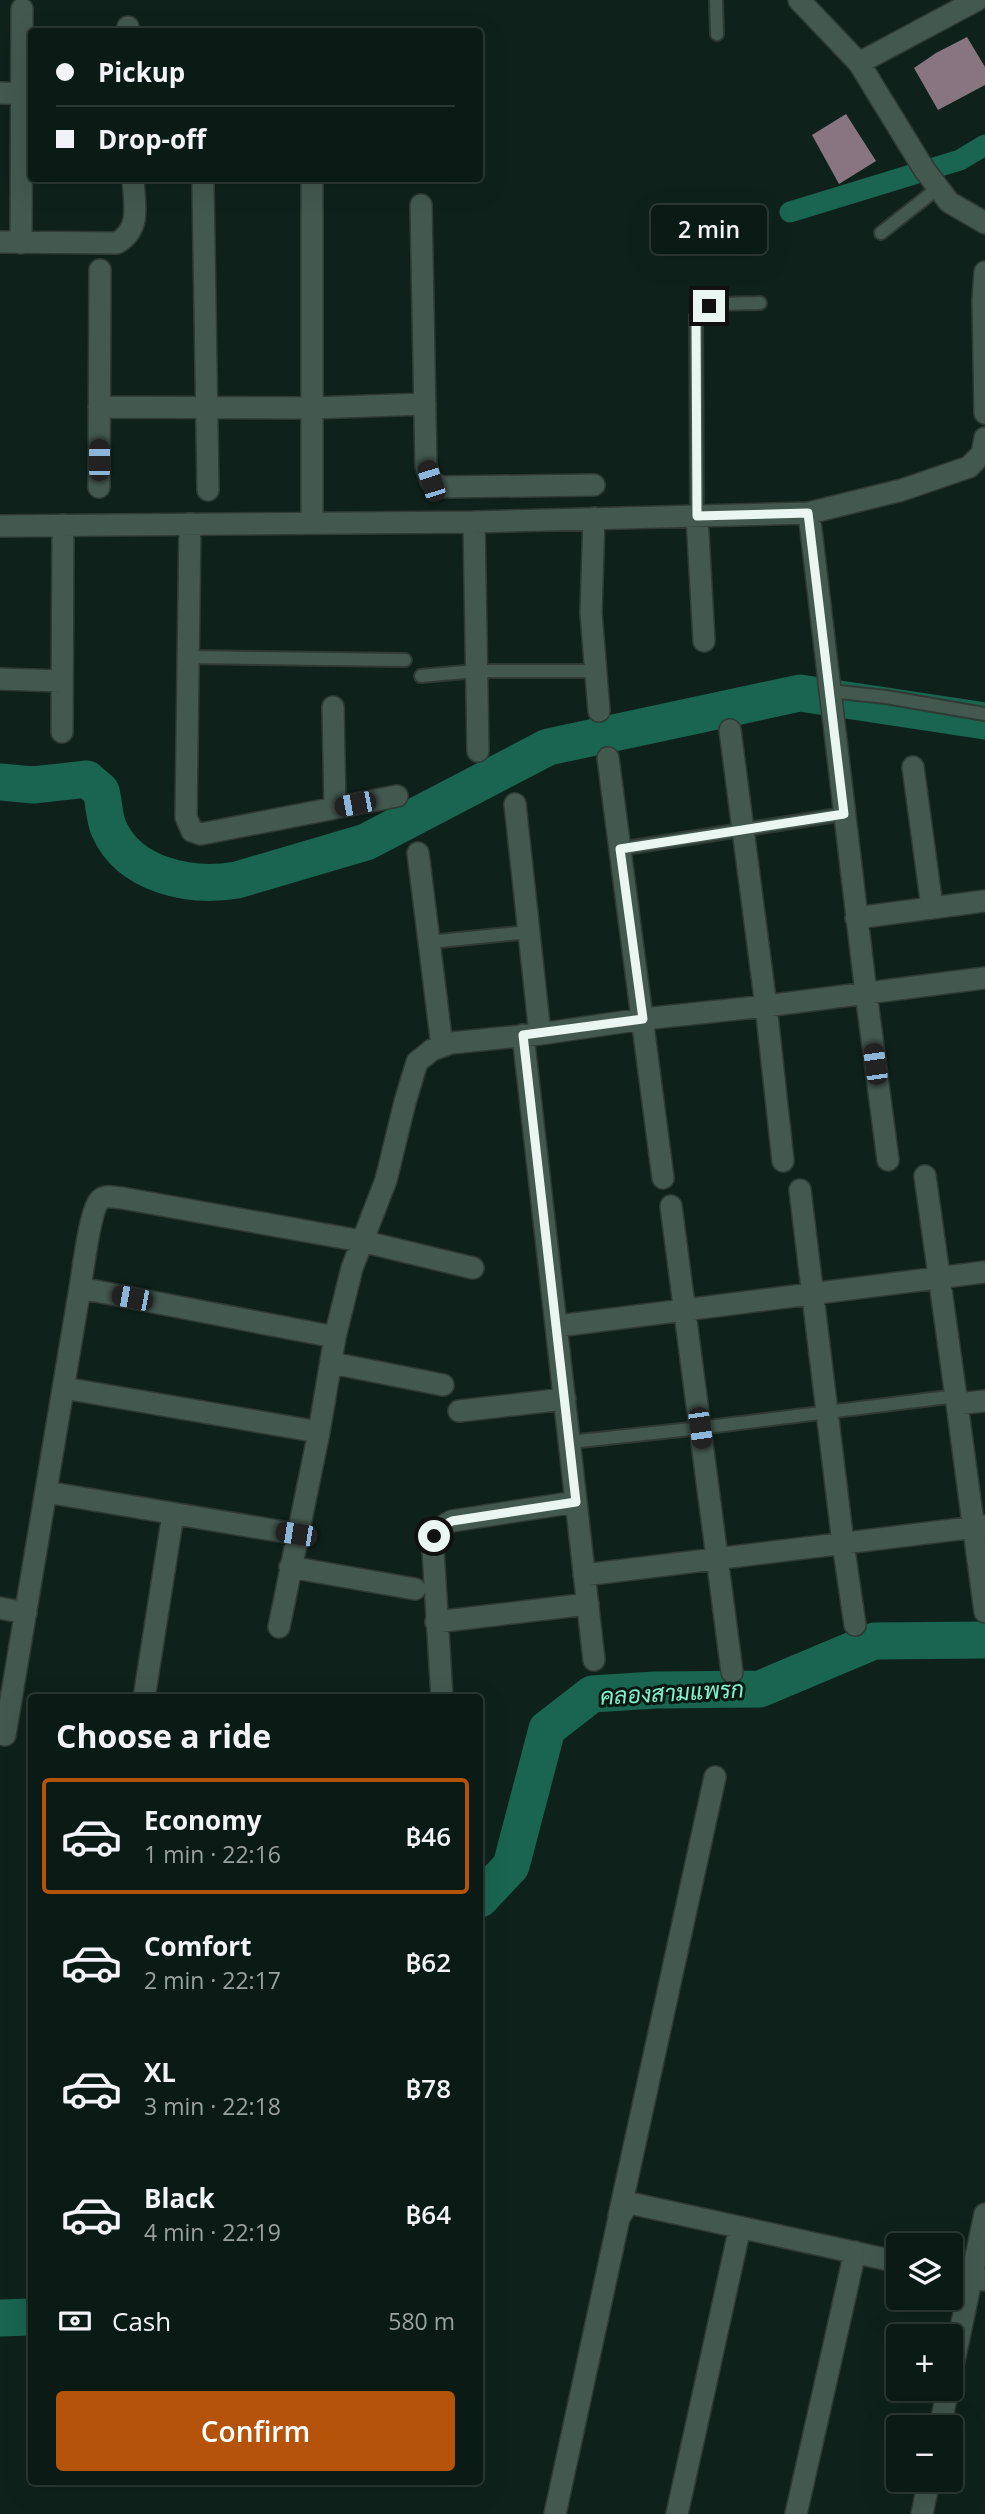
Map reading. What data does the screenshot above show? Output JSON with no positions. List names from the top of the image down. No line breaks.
{"water":["คลองสามแพรก"],"page":{"banner":["Pickup","Drop-off"],"bubble":"2 min","heading":"Choose a ride","list":[{"name":"Economy","note":"1 min · 22:16","value":"฿46"},{"name":"Comfort","note":"2 min · 22:17","value":"฿62"},{"name":"XL","note":"3 min · 22:18","value":"฿78"},{"name":"Black","note":"4 min · 22:19","value":"฿64"}],"map_buttons":["+","−"],"pay":["Cash","580 m"],"buttons":"Confirm"}}
